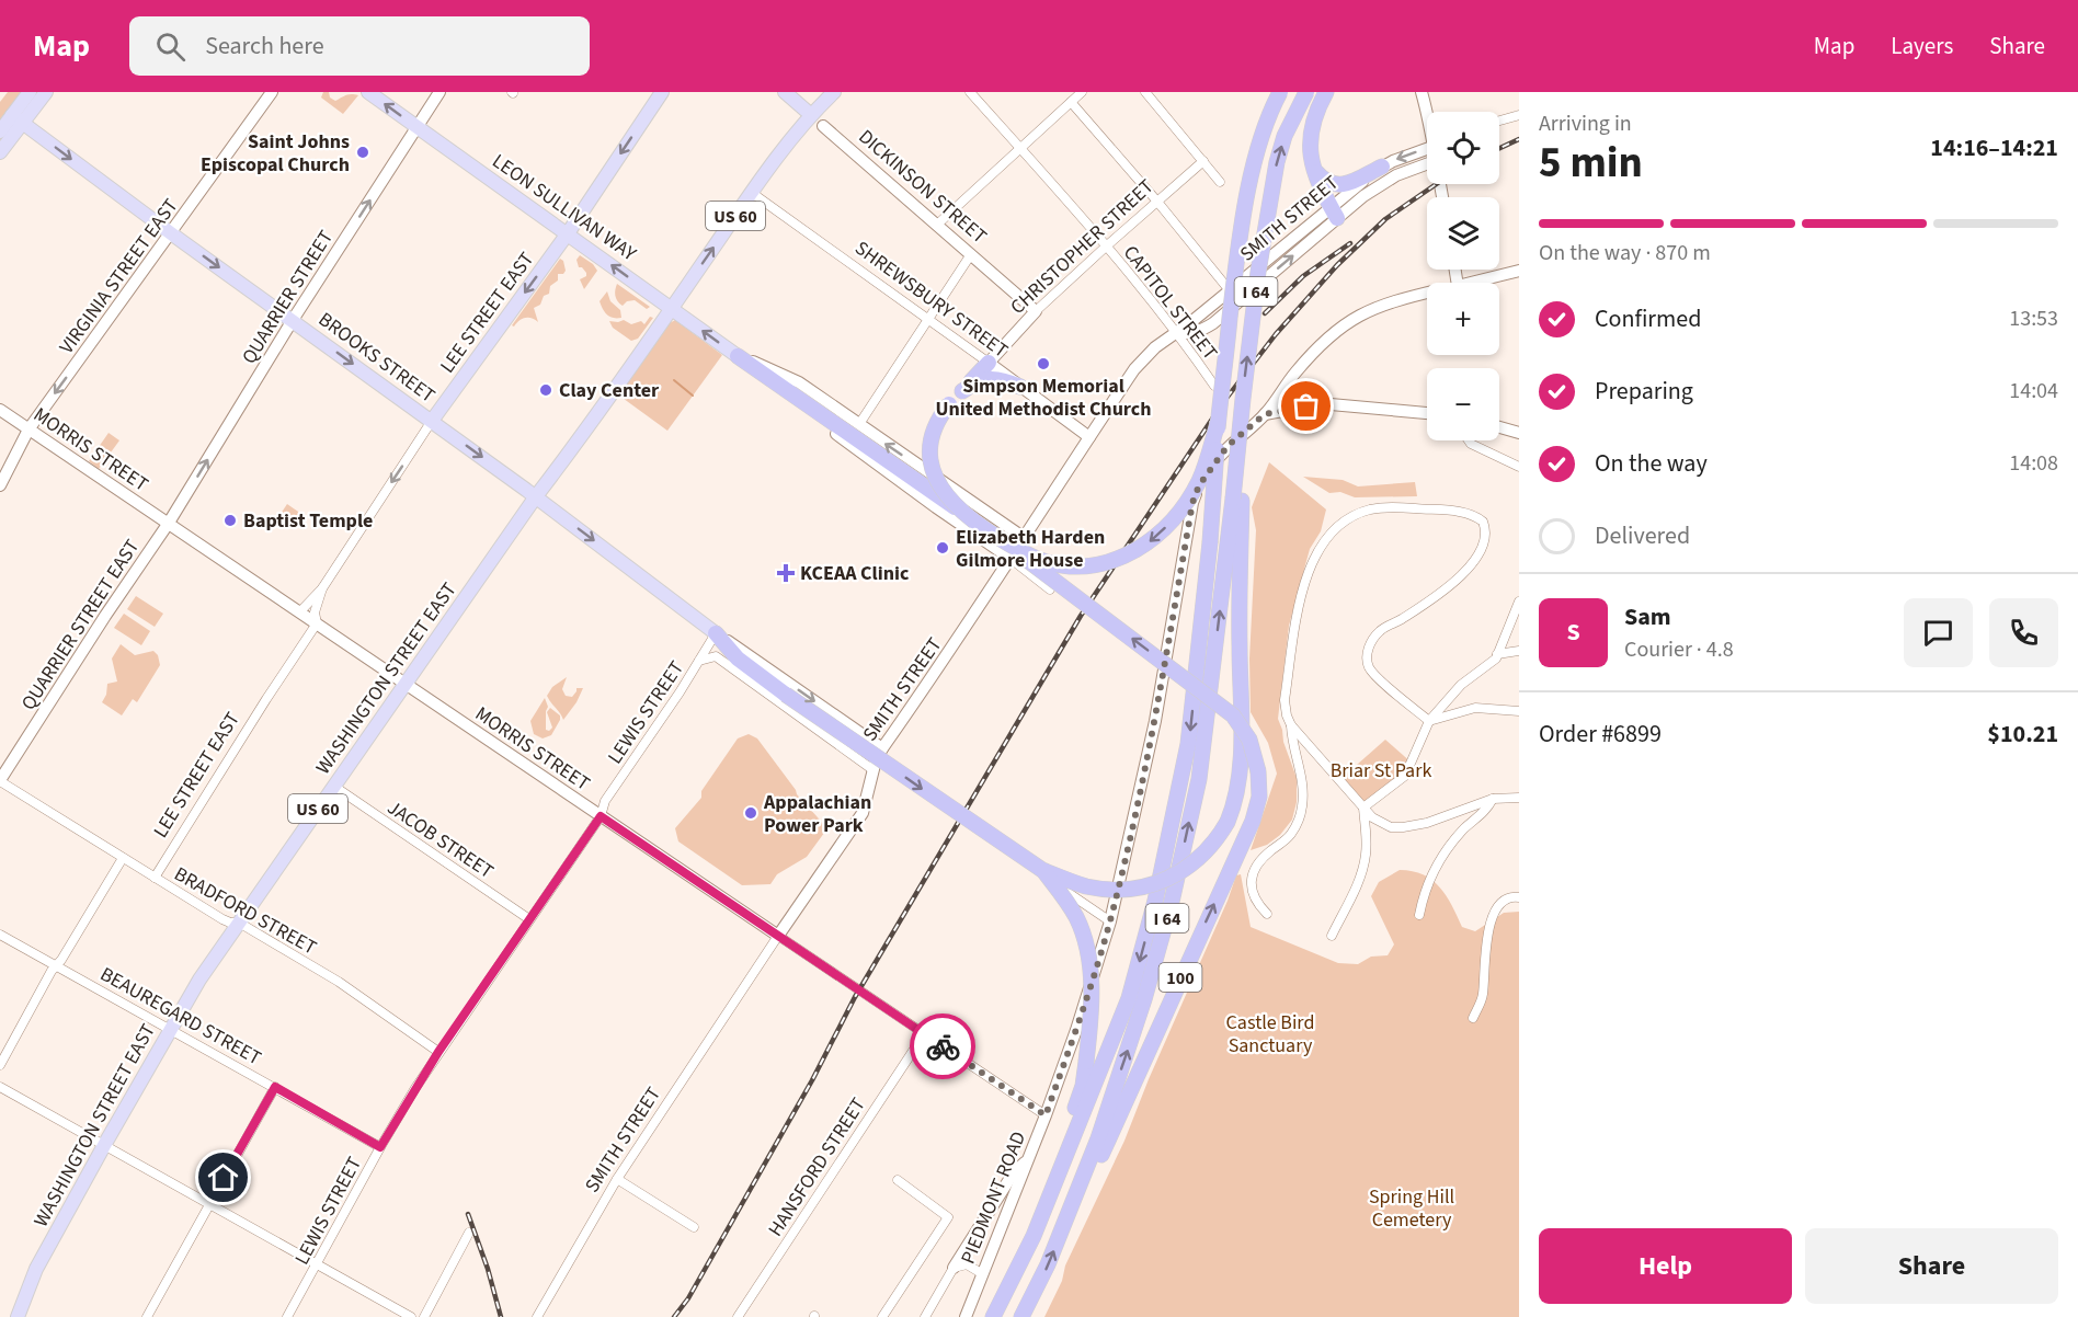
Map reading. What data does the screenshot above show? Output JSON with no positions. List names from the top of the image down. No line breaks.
{"streets":{"highway":["I 64","100"],"main road":["DICKINSON STREET","LEON SULLIVAN WAY","US 60","LEE STREET EAST","BROOKS STREET","WASHINGTON STREET EAST"],"street":["SMITH STREET","CHRISTOPHER STREET","VIRGINIA STREET EAST","QUARRIER STREET","SHREWSBURY STREET","CAPITOL STREET","MORRIS STREET","QUARRIER STREET EAST","LEWIS STREET","JACOB STREET","BRADFORD STREET","BEAUREGARD STREET","HANSFORD STREET","PIEDMONT ROAD"]},"crossings":[["DICKINSON STREET","CHRISTOPHER STREET"],["DICKINSON STREET","WASHINGTON STREET EAST"],["LEON SULLIVAN WAY","SMITH STREET"],["LEON SULLIVAN WAY","QUARRIER STREET"],["LEON SULLIVAN WAY","LEE STREET EAST"],["LEON SULLIVAN WAY","WASHINGTON STREET EAST"],["SMITH STREET","SHREWSBURY STREET"],["SMITH STREET","CAPITOL STREET"],["SMITH STREET","MORRIS STREET"],["CHRISTOPHER STREET","SHREWSBURY STREET"],["CHRISTOPHER STREET","CAPITOL STREET"],["VIRGINIA STREET EAST","BROOKS STREET"],["VIRGINIA STREET EAST","MORRIS STREET"],["I 64","100"],["QUARRIER STREET","BROOKS STREET"],["QUARRIER STREET","MORRIS STREET"],["QUARRIER STREET","QUARRIER STREET EAST"],["SHREWSBURY STREET","WASHINGTON STREET EAST"],["LEE STREET EAST","BROOKS STREET"],["LEE STREET EAST","MORRIS STREET"],["LEE STREET EAST","BRADFORD STREET"],["BROOKS STREET","WASHINGTON STREET EAST"],["BROOKS STREET","LEWIS STREET"],["MORRIS STREET","QUARRIER STREET EAST"],["MORRIS STREET","WASHINGTON STREET EAST"],["MORRIS STREET","LEWIS STREET"],["MORRIS STREET","HANSFORD STREET"],["MORRIS STREET","PIEDMONT ROAD"],["QUARRIER STREET EAST","BRADFORD STREET"],["WASHINGTON STREET EAST","JACOB STREET"],["WASHINGTON STREET EAST","BRADFORD STREET"],["WASHINGTON STREET EAST","BEAUREGARD STREET"],["LEWIS STREET","JACOB STREET"],["LEWIS STREET","BRADFORD STREET"],["LEWIS STREET","BEAUREGARD STREET"]],"one_way":["LEON SULLIVAN WAY","VIRGINIA STREET EAST","QUARRIER STREET","LEE STREET EAST","BROOKS STREET"],"parks":["Briar St Park","Castle Bird Sanctuary","Spring Hill Cemetery"],"places":{"other":["Saint Johns Episcopal Church","Simpson Memorial United Methodist Church","Clay Center","Baptist Temple","Elizabeth Harden Gilmore House","Appalachian Power Park"],"health":["KCEAA Clinic"]},"page":{"header":"Map","search":"Search here","nav":["Map","Layers","Share"],"heading":["5 min","Arriving in","14:16–14:21"],"panel":["Sam","Courier · 4.8","Order #6899","$10.21"],"map_buttons":["+","−"],"bar":"On the way · 870 m","list":[["Confirmed","13:53"],["Preparing","14:04"],["On the way","14:08"],"Delivered"],"round":"S","buttons":["Help","Share"]}}
